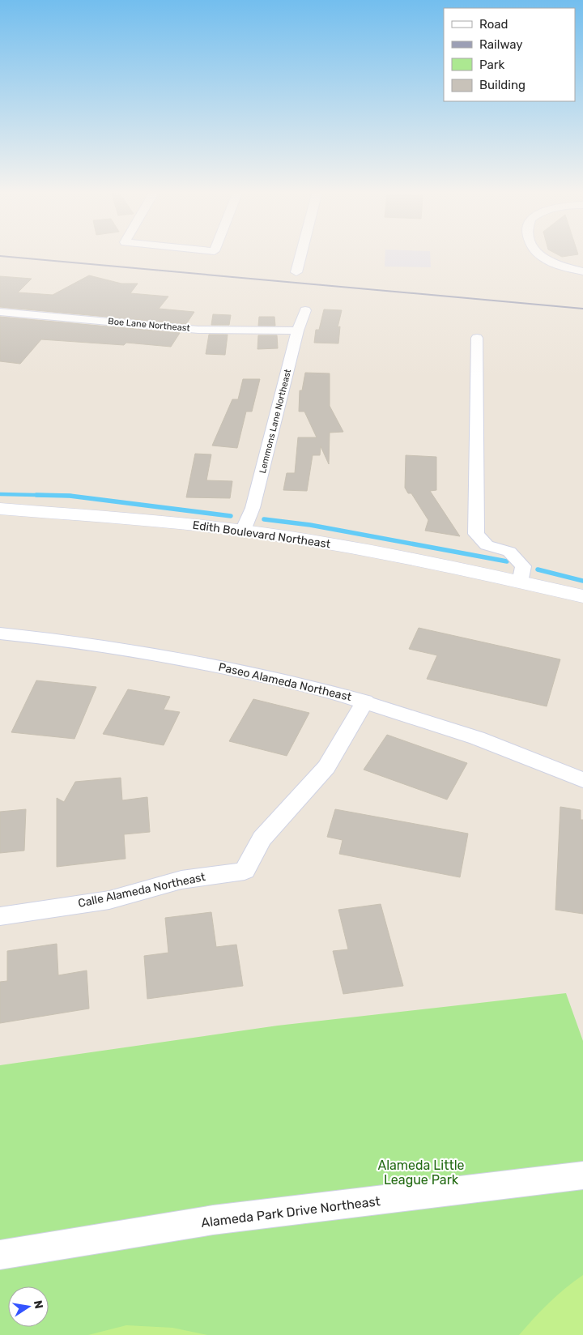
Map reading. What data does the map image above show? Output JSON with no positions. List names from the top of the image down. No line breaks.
{"streets":{"street":["Boe Lane Northeast","Lemmons Lane Northeast","Edith Boulevard Northeast","Paseo Alameda Northeast","Calle Alameda Northeast","Alameda Park Drive Northeast"]},"crossings":[["Boe Lane Northeast","Lemmons Lane Northeast"],["Lemmons Lane Northeast","Edith Boulevard Northeast"],["Paseo Alameda Northeast","Calle Alameda Northeast"]],"parks":["Alameda Little League Park"],"legend":["Road","Railway","Park","Building"],"north":"right"}
